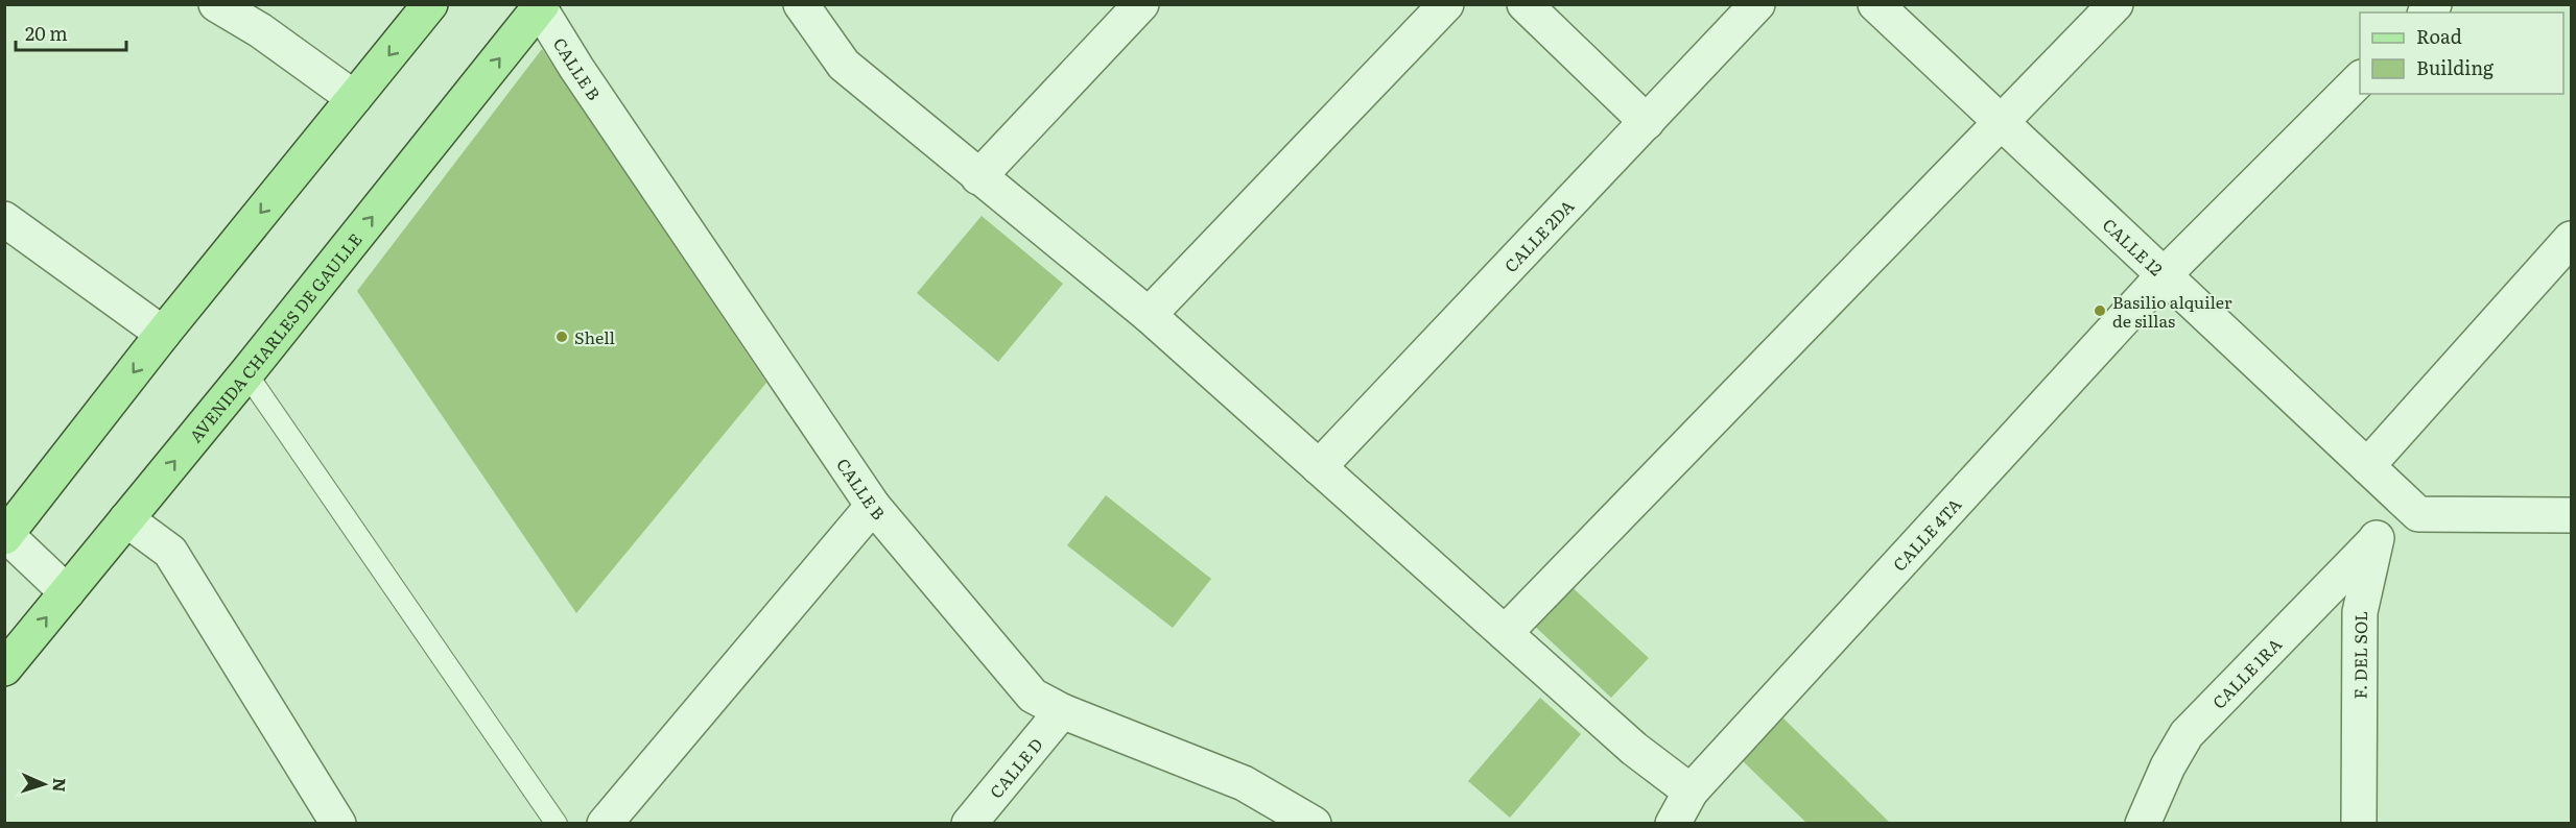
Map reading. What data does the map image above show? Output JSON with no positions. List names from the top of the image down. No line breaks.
{"streets":{"main road":["AVENIDA CHARLES DE GAULLE"],"street":["CALLE B","CALLE 2DA","CALLE 12","CALLE 4TA","F. DEL SOL","CALLE 1RA","CALLE D"]},"crossings":[["CALLE B","AVENIDA CHARLES DE GAULLE"],["CALLE B","CALLE D"],["CALLE 12","CALLE 4TA"],["CALLE 12","F. DEL SOL"],["F. DEL SOL","CALLE 1RA"]],"places":["Basilio alquiler de sillas","Shell"],"legend":["Road","Building"],"scale_bar":"20 m","north":"right"}
